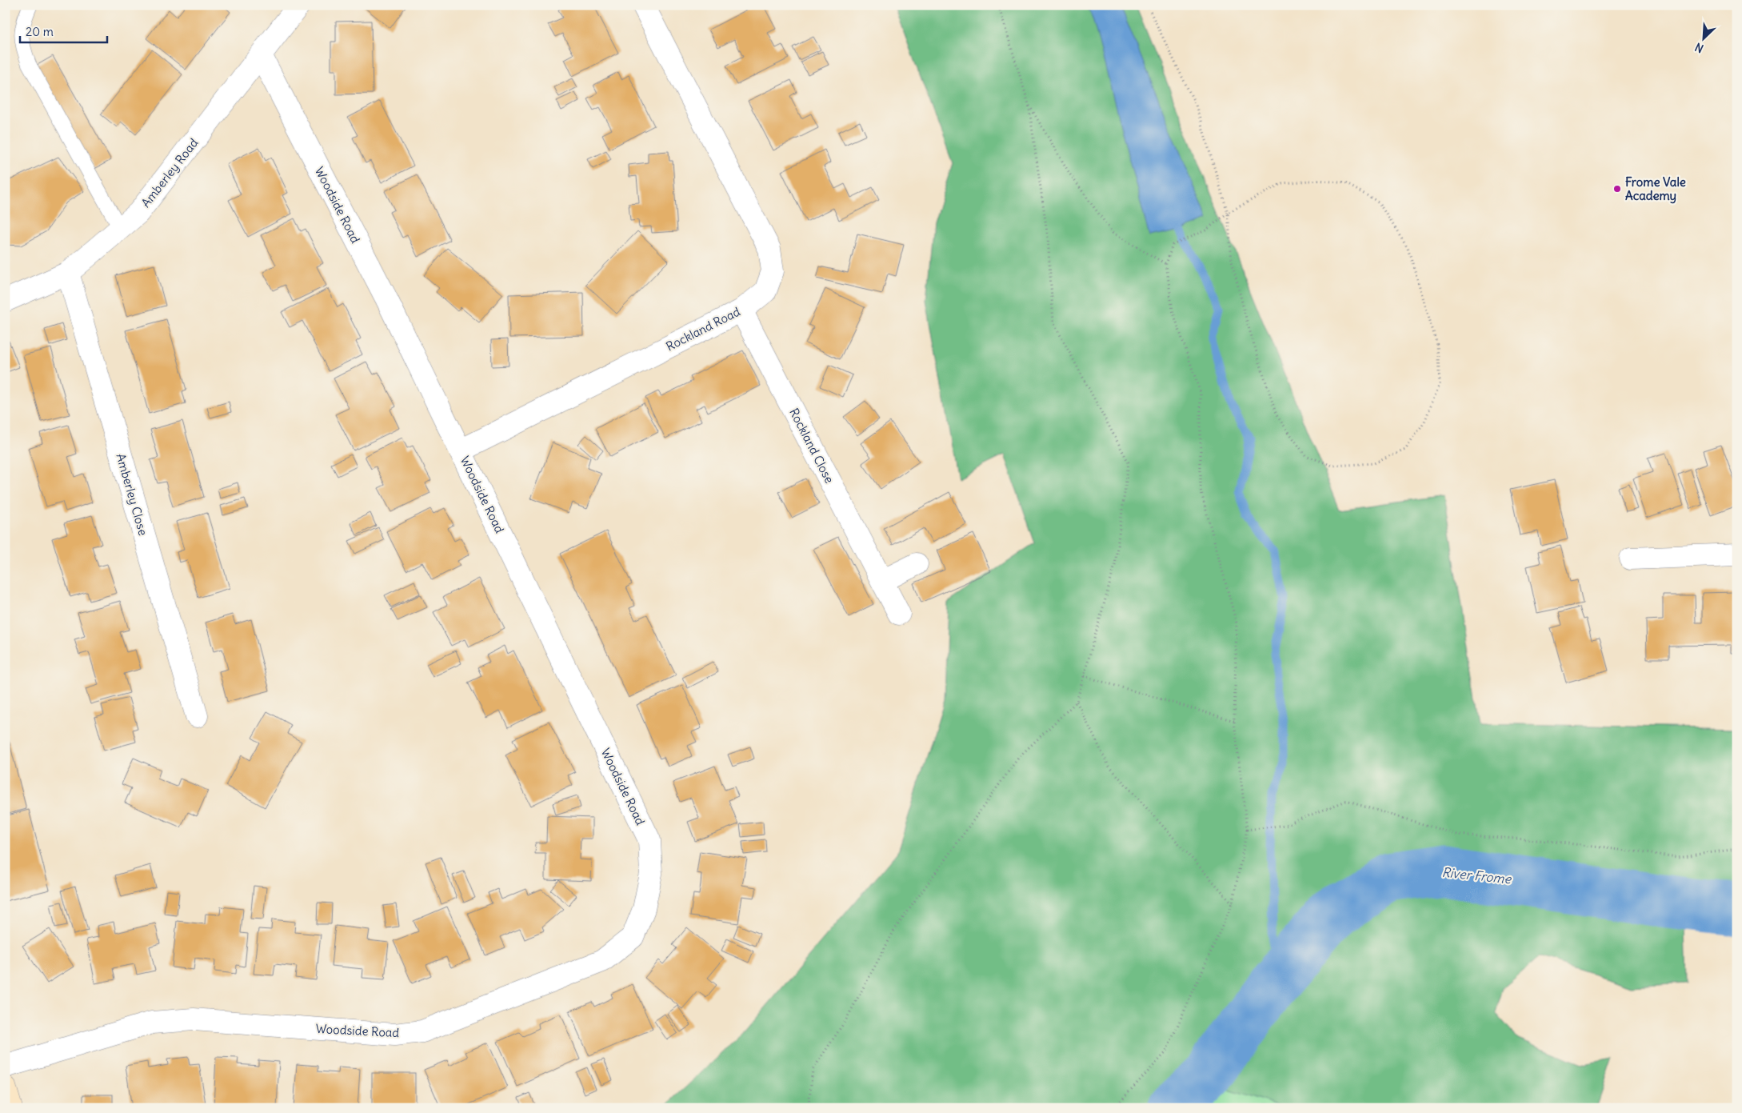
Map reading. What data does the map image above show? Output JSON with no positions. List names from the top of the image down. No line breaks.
{"streets":{"street":["Amberley Road","Woodside Road","Rockland Road","Rockland Close","Amberley Close"]},"crossings":[["Amberley Road","Woodside Road"],["Amberley Road","Amberley Close"],["Woodside Road","Rockland Road"],["Rockland Road","Rockland Close"]],"water":["River Frome"],"places":["Frome Vale Academy"],"scale_bar":"20 m","north":"bottom left"}
